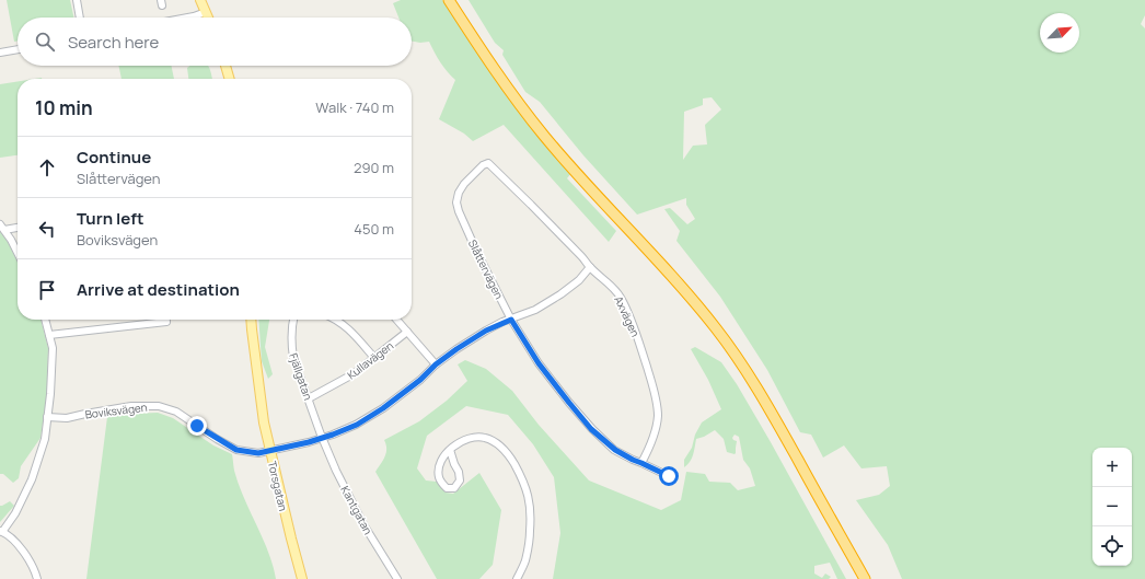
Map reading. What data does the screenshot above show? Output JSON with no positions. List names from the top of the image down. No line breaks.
{"streets":{"main road":["Torsgatan"],"street":["Slåttervägen","Axvägen","Kullavägen","Fjällgatan","Boviksvägen","Kantgatan"]},"crossings":[["Slåttervägen","Axvägen"],["Slåttervägen","Boviksvägen"],["Axvägen","Boviksvägen"],["Kullavägen","Fjällgatan"],["Fjällgatan","Boviksvägen"],["Fjällgatan","Kantgatan"],["Boviksvägen","Torsgatan"],["Boviksvägen","Kantgatan"]],"north":"top right","page":{"search":"Search here","heading":["10 min","Walk · 740 m"],"list":[["Continue","Slåttervägen","290 m"],["Turn left","Boviksvägen","450 m"],"Arrive at destination"],"map_buttons":["+","−"]}}
